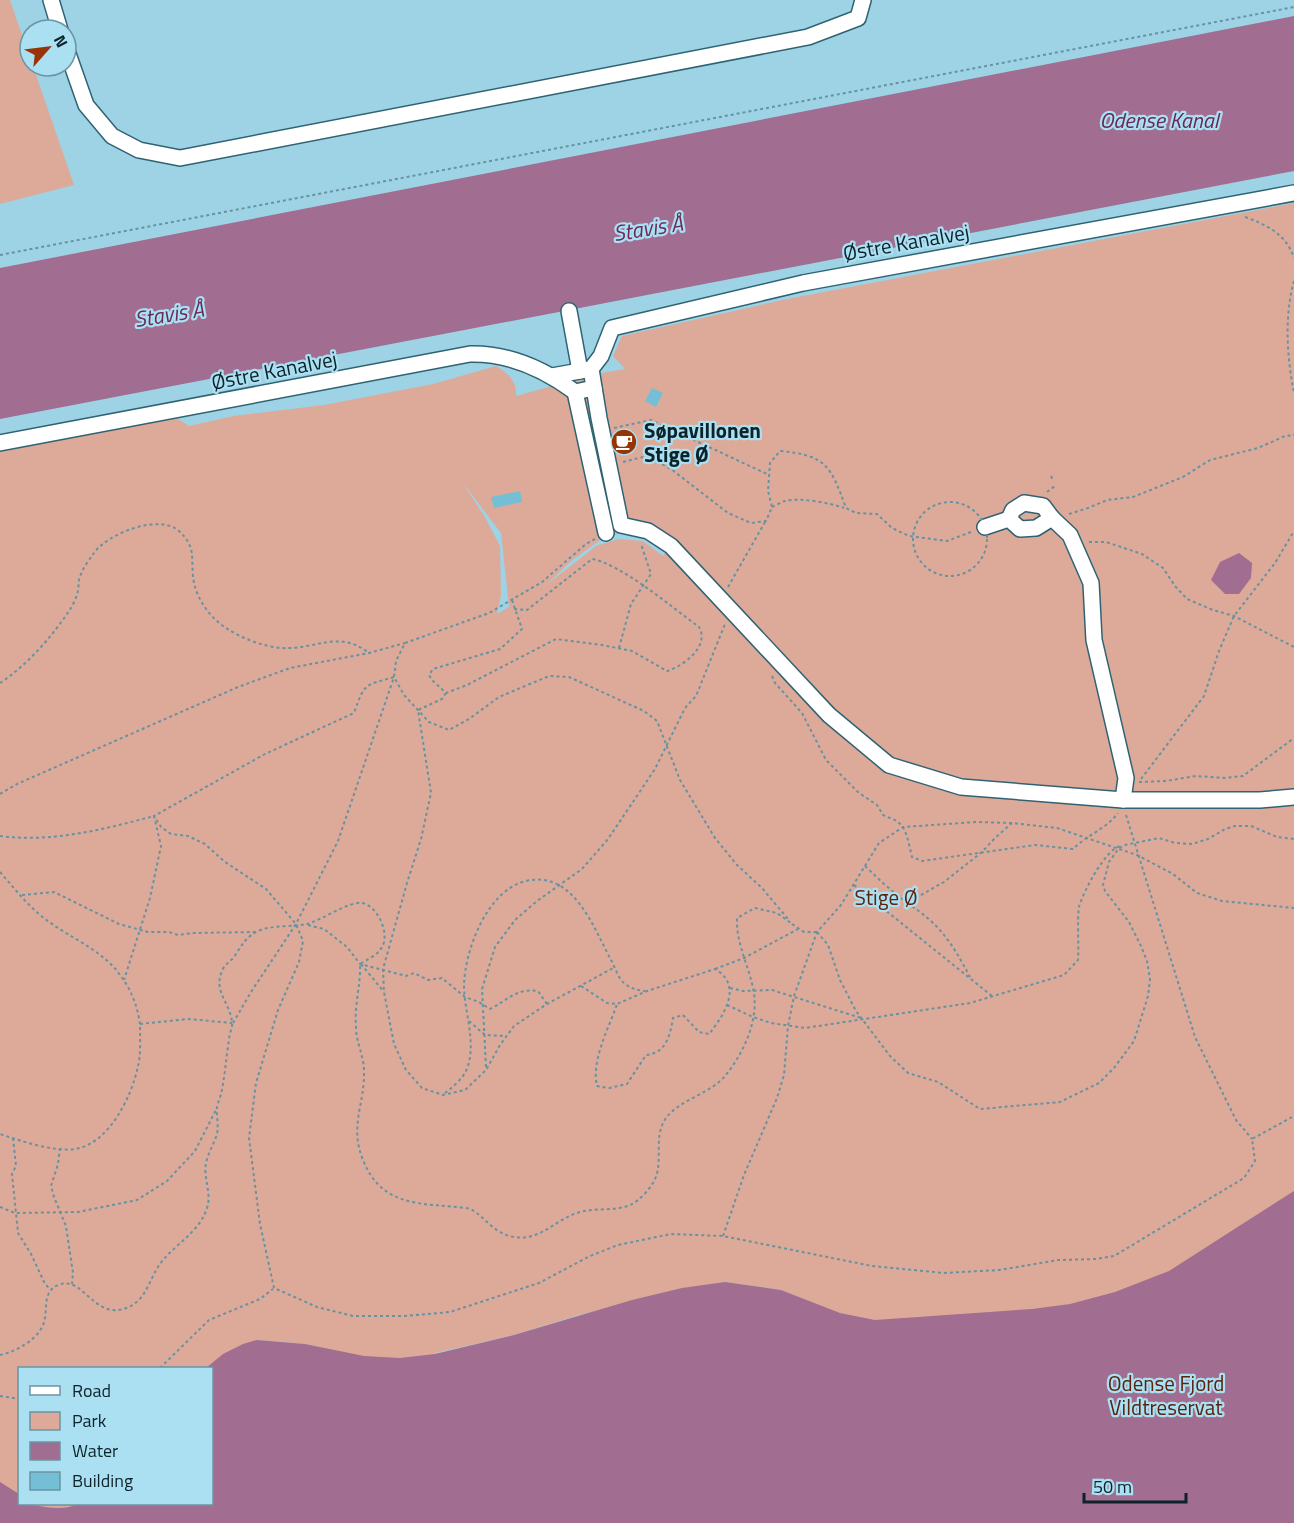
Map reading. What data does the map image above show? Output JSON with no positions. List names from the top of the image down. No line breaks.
{"streets":{"street":["Østre Kanalvej"]},"water":["Odense Kanal","Stavis Å"],"parks":["Stige Ø","Odense Fjord Vildtreservat"],"places":{"cafe":["Søpavillonen Stige Ø"]},"legend":["Road","Park","Water","Building"],"scale_bar":"50 m","north":"top right"}
